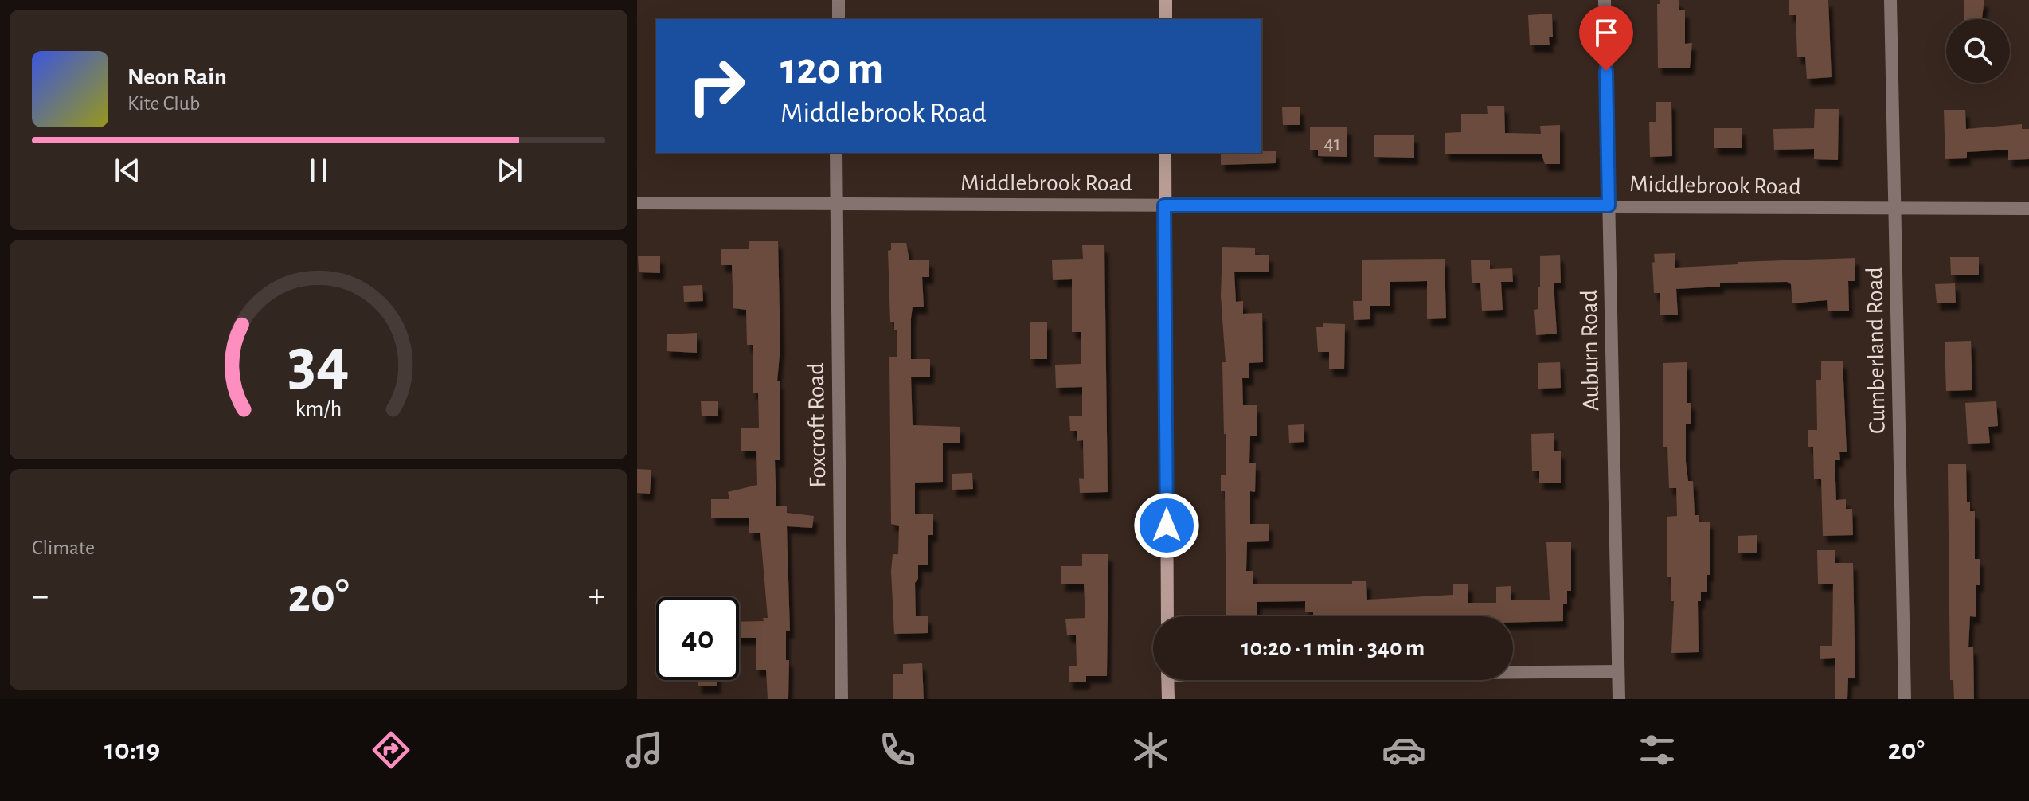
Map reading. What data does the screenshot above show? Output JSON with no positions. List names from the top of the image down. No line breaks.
{"streets":{"street":["Middlebrook Road","Auburn Road","Cumberland Road","Foxcroft Road"]},"crossings":[["Middlebrook Road","Auburn Road"],["Middlebrook Road","Cumberland Road"],["Middlebrook Road","Foxcroft Road"]],"house_numbers":["41"],"page":{"turn":["120 m","Middlebrook Road"],"song":["Neon Rain","Kite Club"],"tile":"Climate","heat":["−","20°","+"],"limit":"40","trip":"10:20 · 1 min · 340 m","tabs":["10:19","20°"],"gauge":["34","km/h"]}}
